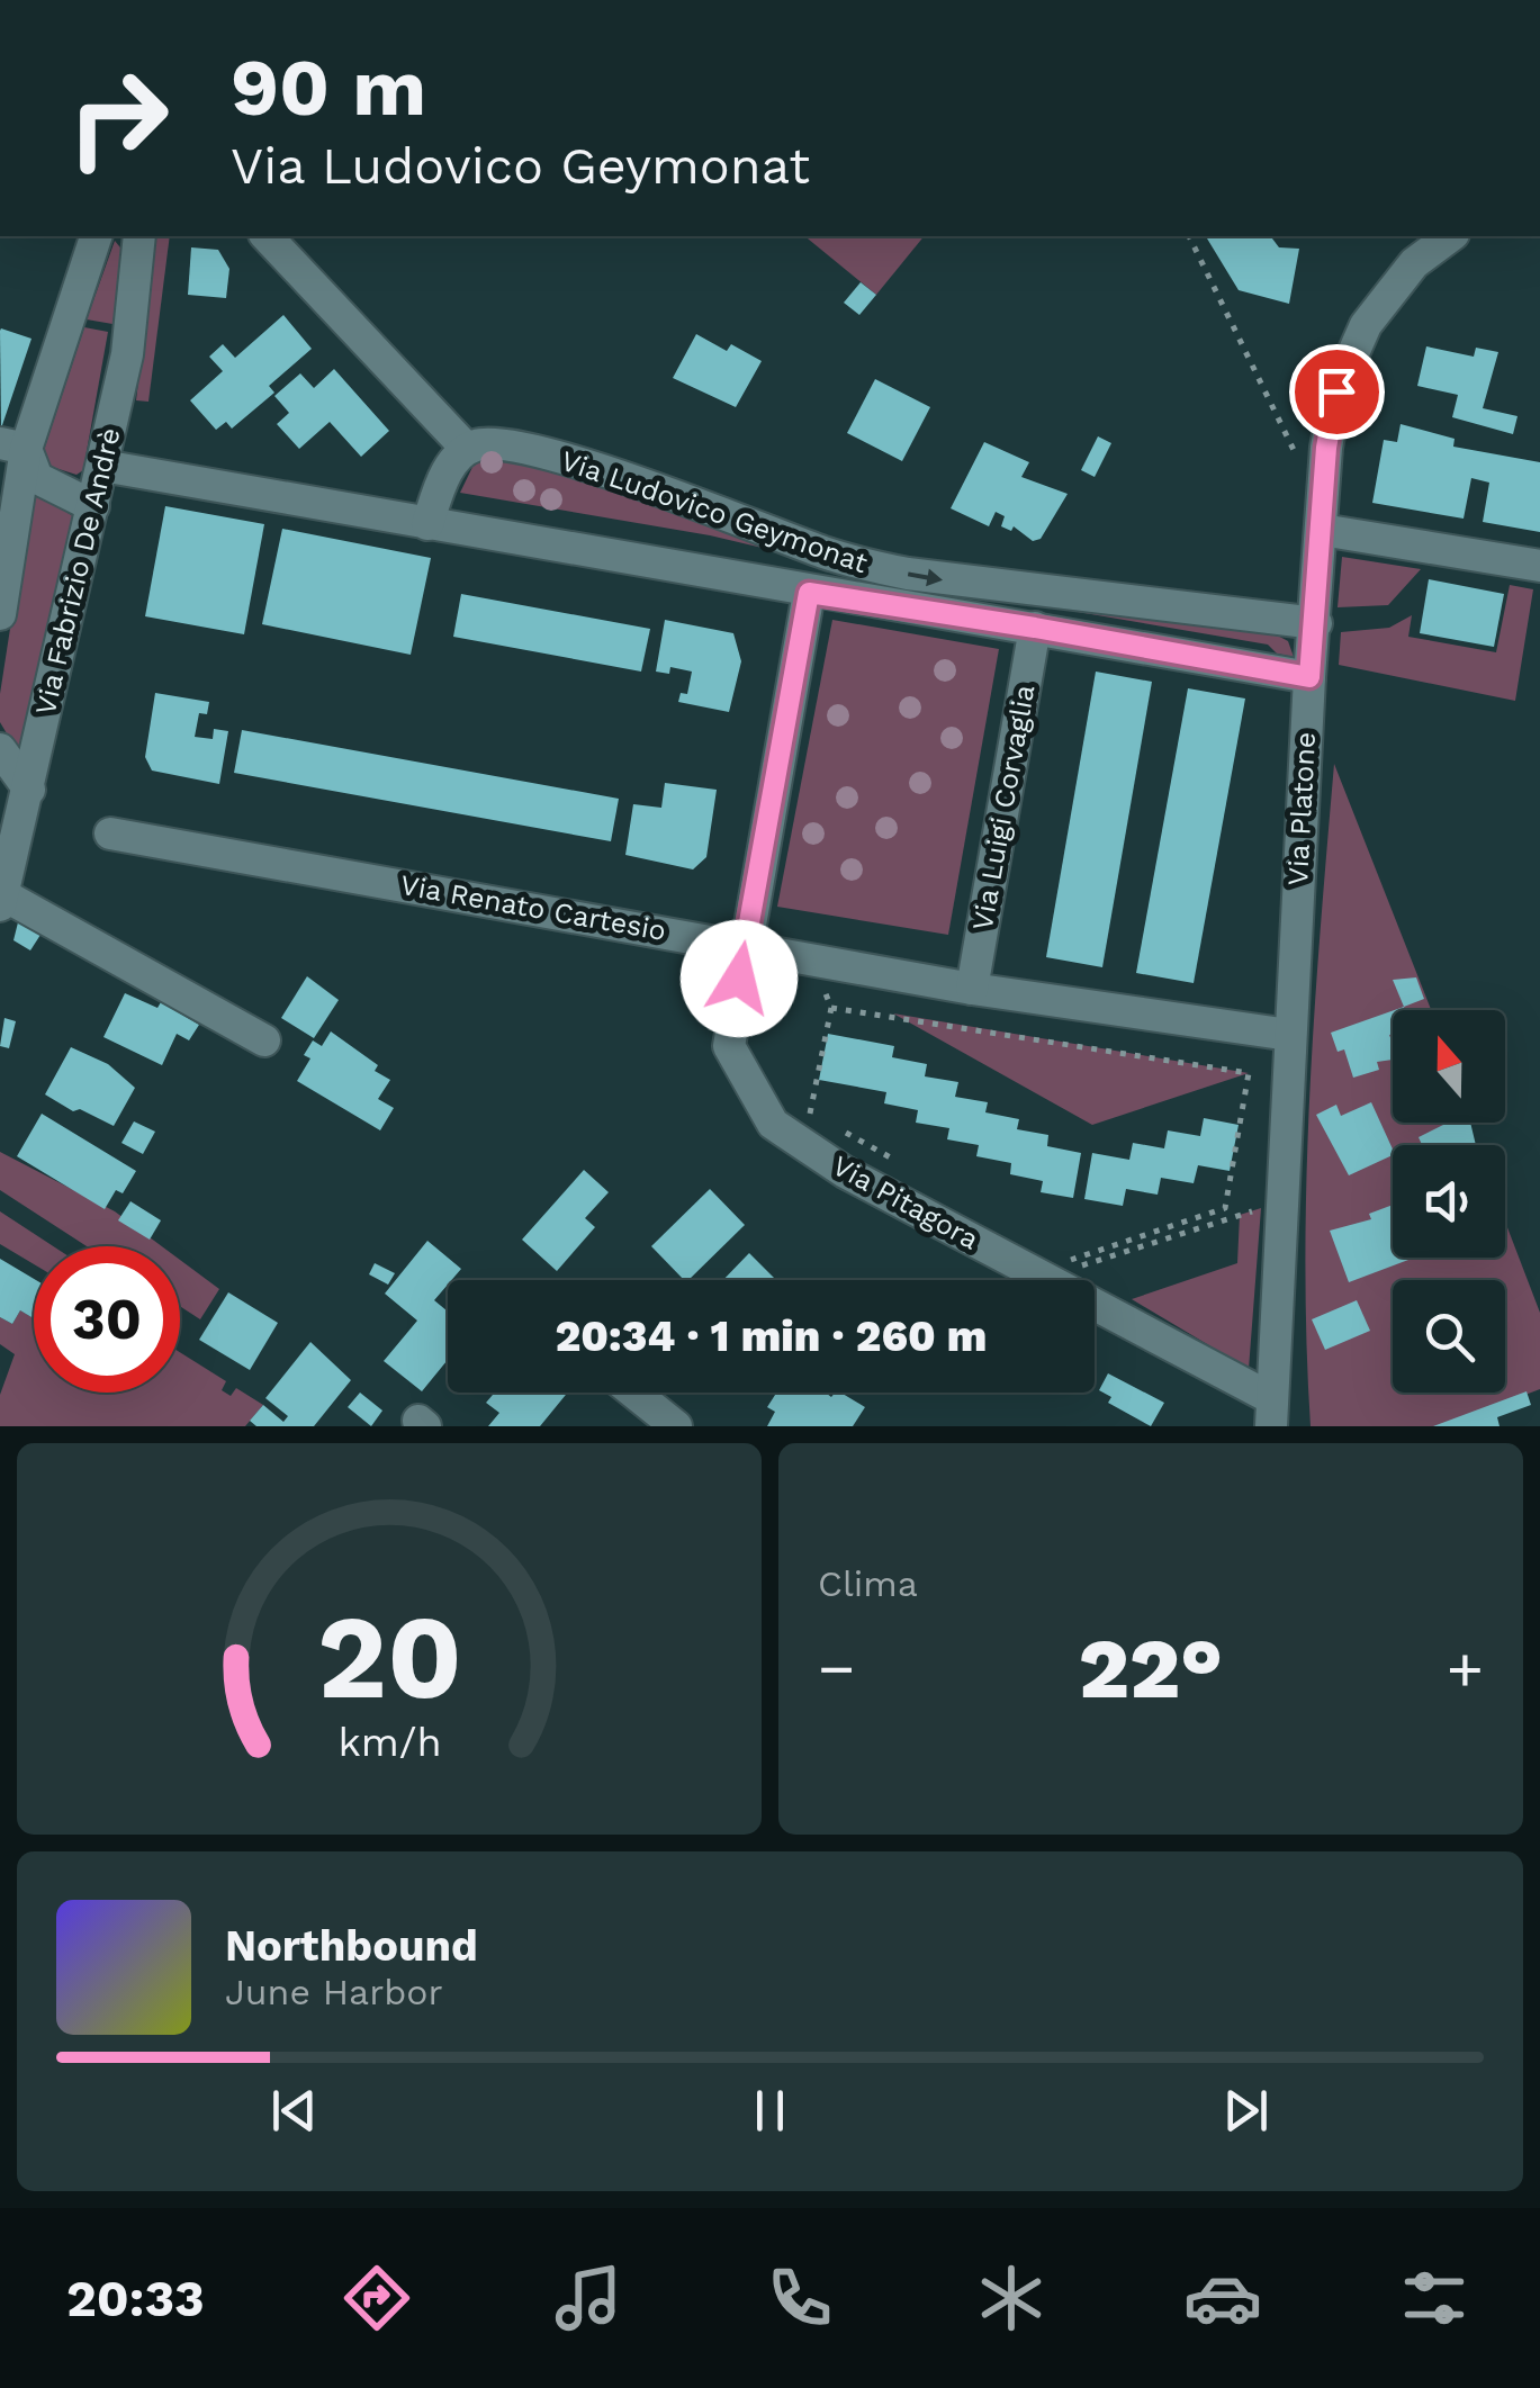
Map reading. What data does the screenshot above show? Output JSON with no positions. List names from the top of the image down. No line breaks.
{"streets":{"street":["Via Ludovico Geymonat","Via Fabrizio De Andrè","Via Luigi Corvaglia","Via Platone","Via Renato Cartesio","Via Pitagora"]},"crossings":[["Via Ludovico Geymonat","Via Fabrizio De Andrè"],["Via Ludovico Geymonat","Via Luigi Corvaglia"],["Via Ludovico Geymonat","Via Platone"],["Via Ludovico Geymonat","Via Pitagora"],["Via Luigi Corvaglia","Via Renato Cartesio"],["Via Platone","Via Renato Cartesio"],["Via Platone","Via Pitagora"],["Via Renato Cartesio","Via Pitagora"]],"north":"top","page":{"turn":["90 m","Via Ludovico Geymonat"],"limit":"30","trip":"20:34 · 1 min · 260 m","tile":"Clima","heat":["−","22°","+"],"song":["Northbound","June Harbor"],"tabs":"20:33","gauge":["20","km/h"]}}
